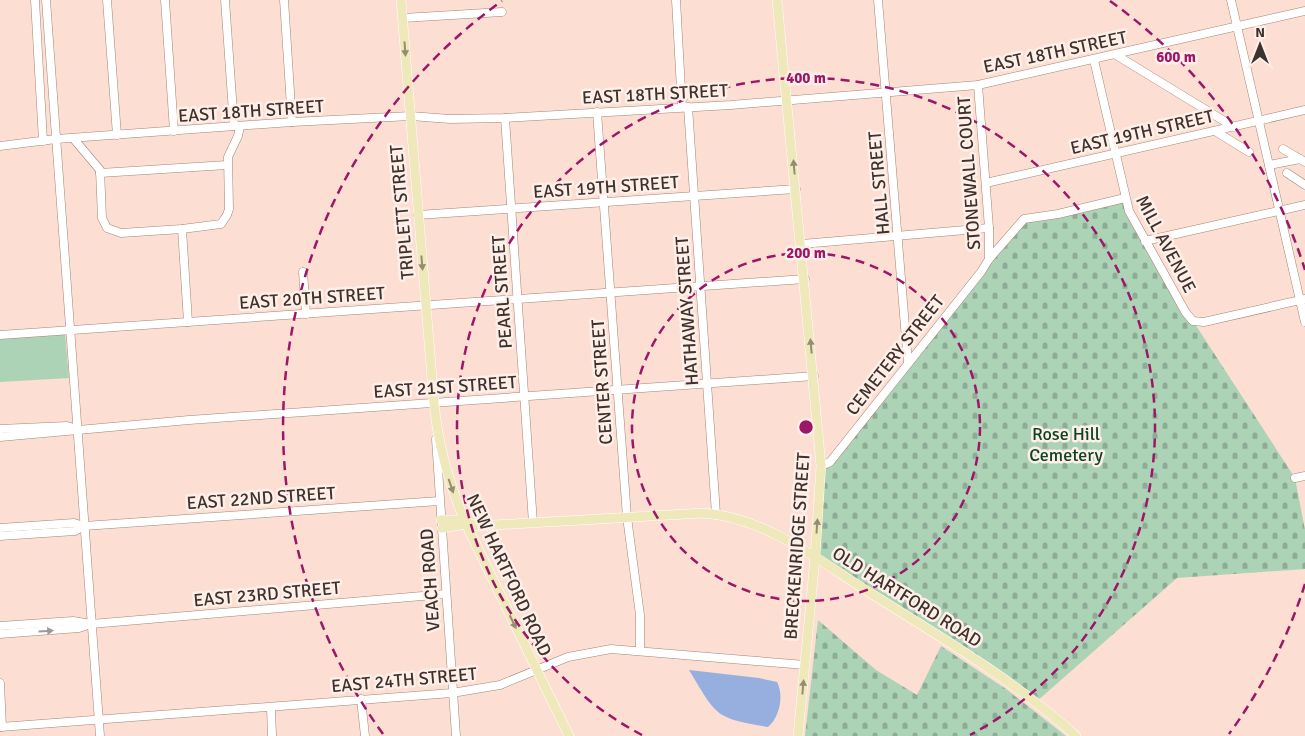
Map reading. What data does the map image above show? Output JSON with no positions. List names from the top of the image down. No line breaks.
{"streets":{"main road":["TRIPLETT STREET","BRECKENRIDGE STREET","NEW HARTFORD ROAD","OLD HARTFORD ROAD"],"street":["EAST 18TH STREET","EAST 19TH STREET","STONEWALL COURT","HALL STREET","MILL AVENUE","PEARL STREET","EAST 20TH STREET","HATHAWAY STREET","CEMETERY STREET","CENTER STREET","EAST 21ST STREET","EAST 22ND STREET","VEACH ROAD","EAST 23RD STREET","EAST 24TH STREET"]},"crossings":[["EAST 18TH STREET","STONEWALL COURT"],["EAST 18TH STREET","HALL STREET"],["EAST 18TH STREET","TRIPLETT STREET"],["EAST 18TH STREET","MILL AVENUE"],["EAST 18TH STREET","PEARL STREET"],["EAST 18TH STREET","HATHAWAY STREET"],["EAST 18TH STREET","CENTER STREET"],["EAST 18TH STREET","BRECKENRIDGE STREET"],["EAST 19TH STREET","STONEWALL COURT"],["EAST 19TH STREET","TRIPLETT STREET"],["EAST 19TH STREET","MILL AVENUE"],["EAST 19TH STREET","PEARL STREET"],["EAST 19TH STREET","HATHAWAY STREET"],["EAST 19TH STREET","CENTER STREET"],["EAST 19TH STREET","BRECKENRIDGE STREET"],["STONEWALL COURT","CEMETERY STREET"],["HALL STREET","CEMETERY STREET"],["TRIPLETT STREET","EAST 20TH STREET"],["TRIPLETT STREET","EAST 21ST STREET"],["TRIPLETT STREET","NEW HARTFORD ROAD"],["TRIPLETT STREET","VEACH ROAD"],["MILL AVENUE","CEMETERY STREET"],["PEARL STREET","EAST 20TH STREET"],["PEARL STREET","EAST 21ST STREET"],["PEARL STREET","OLD HARTFORD ROAD"],["EAST 20TH STREET","HATHAWAY STREET"],["EAST 20TH STREET","CENTER STREET"],["EAST 20TH STREET","BRECKENRIDGE STREET"],["HATHAWAY STREET","EAST 21ST STREET"],["HATHAWAY STREET","OLD HARTFORD ROAD"],["CEMETERY STREET","BRECKENRIDGE STREET"],["CENTER STREET","EAST 21ST STREET"],["CENTER STREET","OLD HARTFORD ROAD"],["CENTER STREET","EAST 24TH STREET"],["EAST 21ST STREET","BRECKENRIDGE STREET"],["EAST 22ND STREET","VEACH ROAD"],["BRECKENRIDGE STREET","OLD HARTFORD ROAD"],["BRECKENRIDGE STREET","EAST 24TH STREET"],["NEW HARTFORD ROAD","VEACH ROAD"],["NEW HARTFORD ROAD","OLD HARTFORD ROAD"],["NEW HARTFORD ROAD","EAST 24TH STREET"],["VEACH ROAD","EAST 23RD STREET"],["VEACH ROAD","OLD HARTFORD ROAD"],["VEACH ROAD","EAST 24TH STREET"]],"one_way":["TRIPLETT STREET","BRECKENRIDGE STREET","NEW HARTFORD ROAD"],"parks":["Rose Hill Cemetery"],"north":"top","rings":["600 m","400 m","200 m"]}
